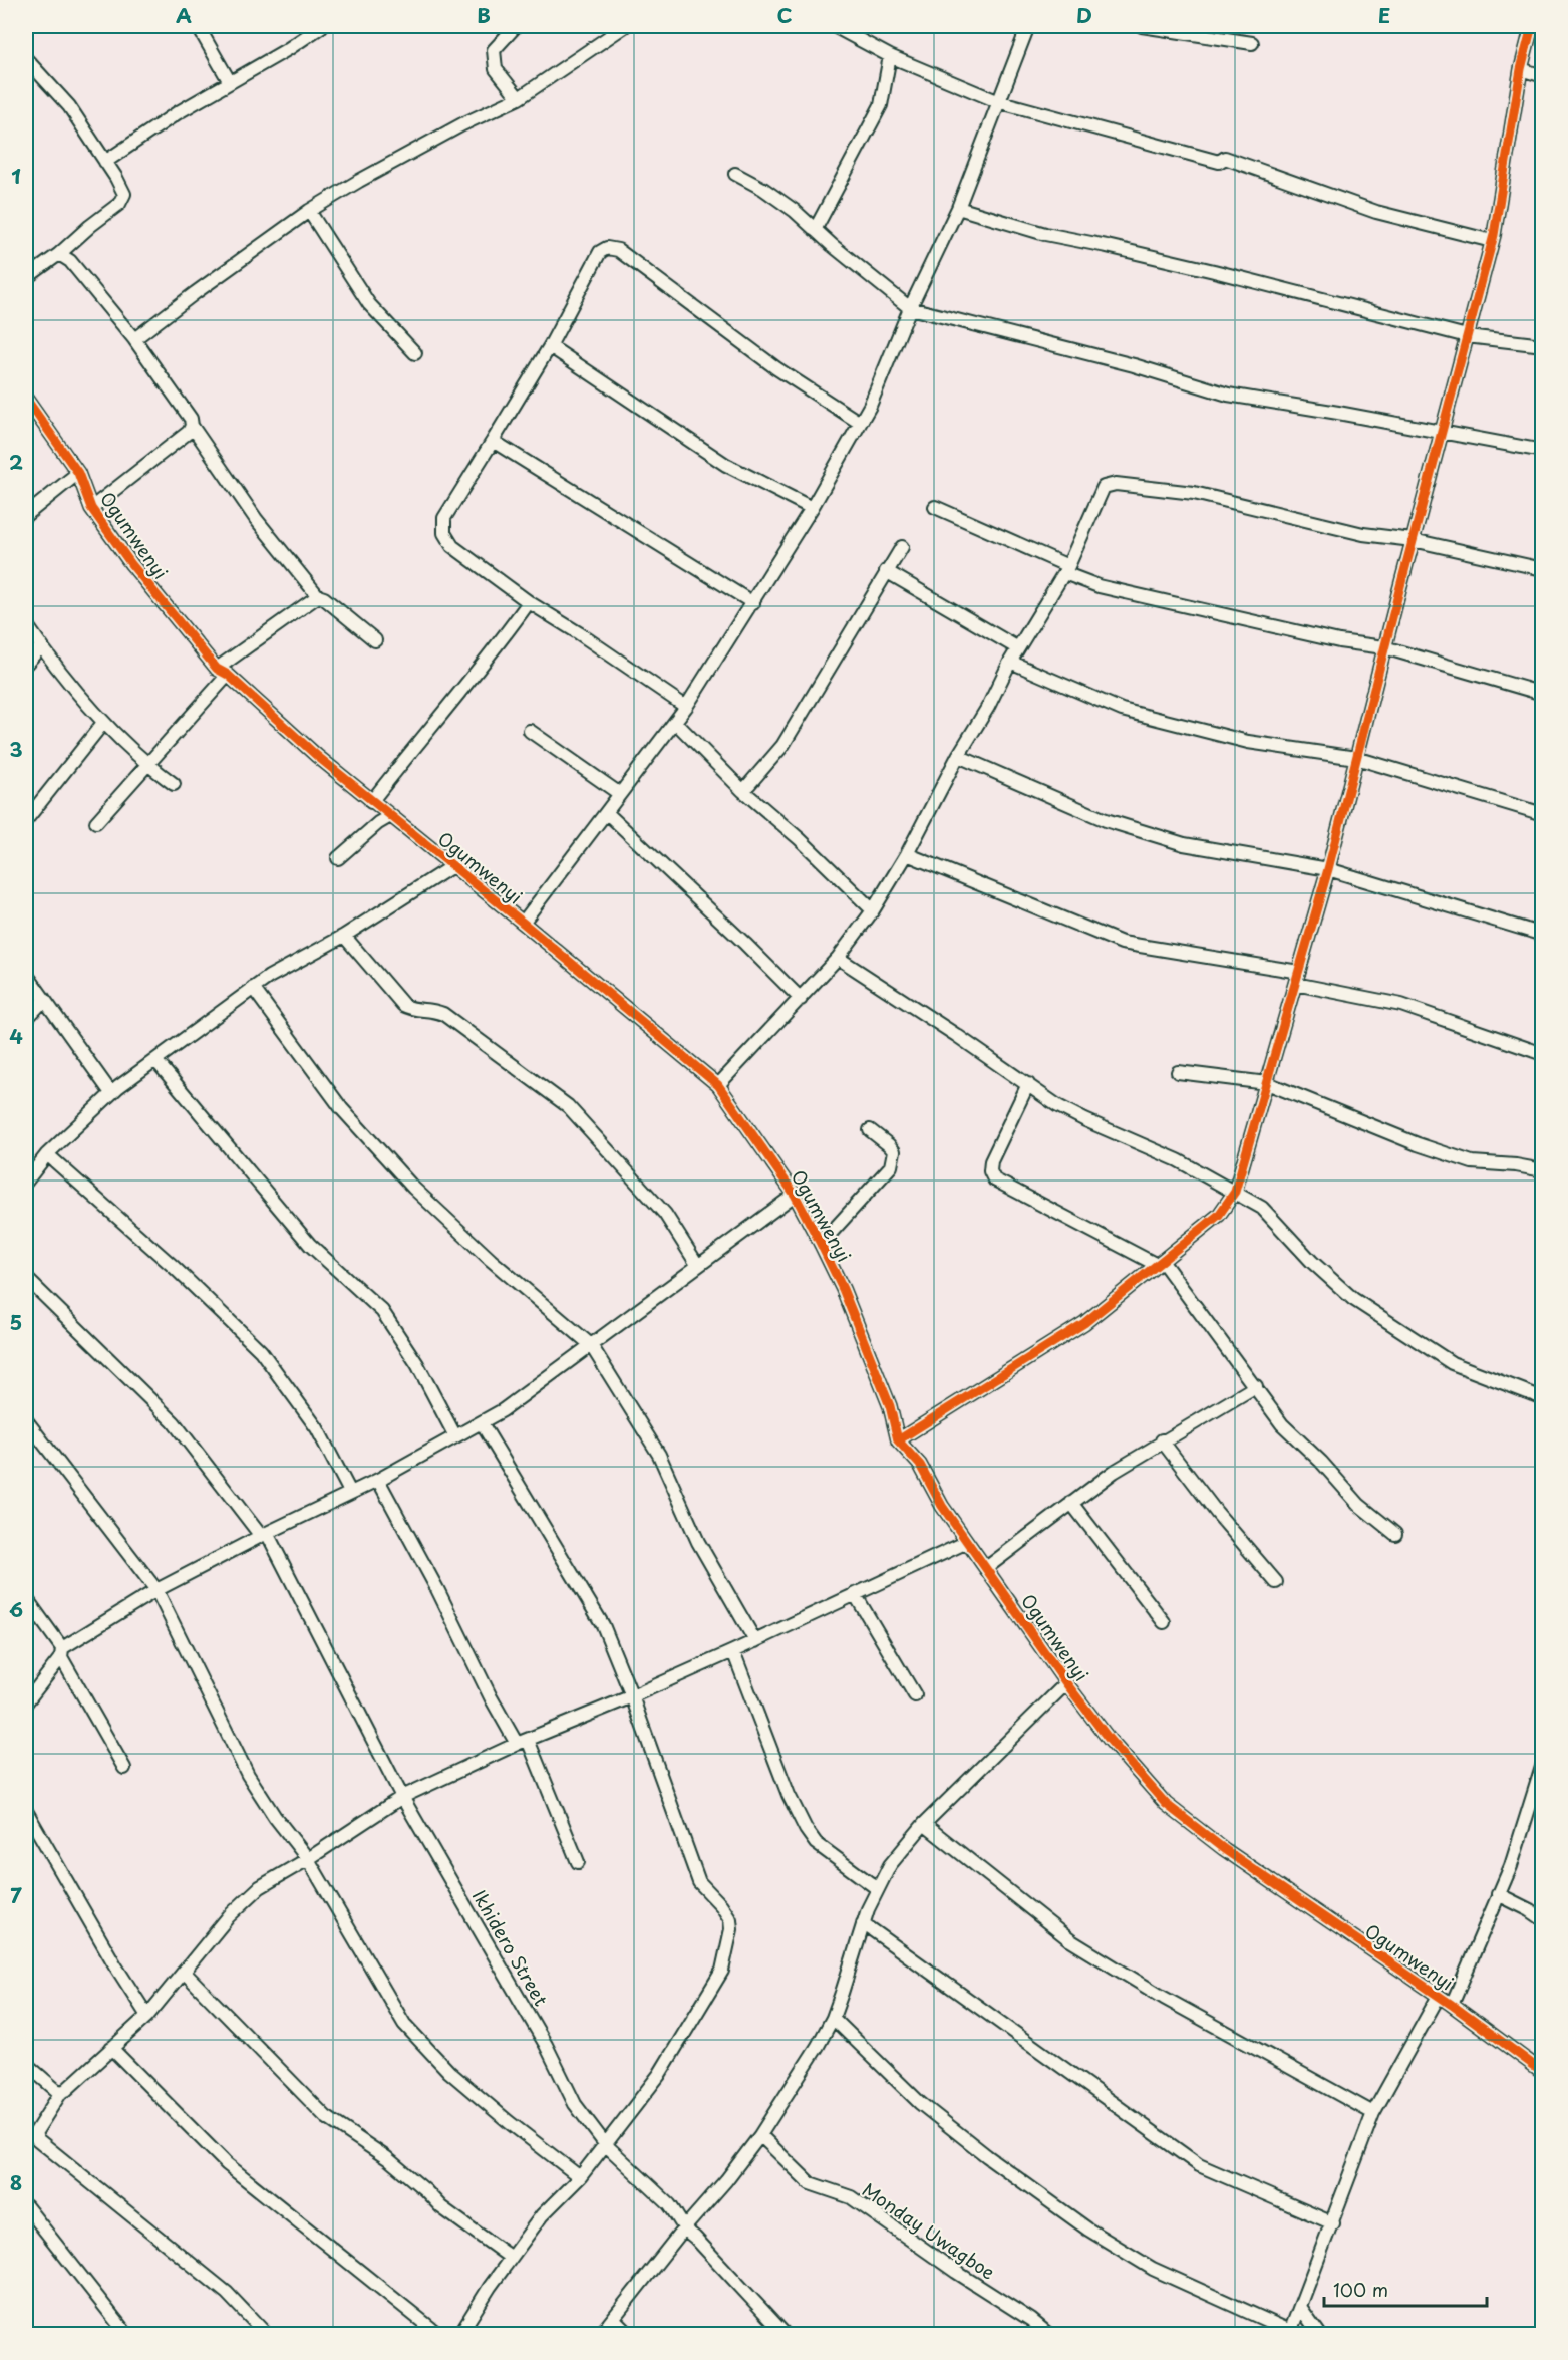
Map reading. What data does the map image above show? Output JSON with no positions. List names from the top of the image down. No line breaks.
{"streets":{"street":["Ogumwenyi","Ikhidero Street","Monday Uwagboe"]},"scale_bar":"100 m","grid":{"columns":["A","B","C","D","E"],"rows":["1","2","3","4","5","6","7","8"]}}
